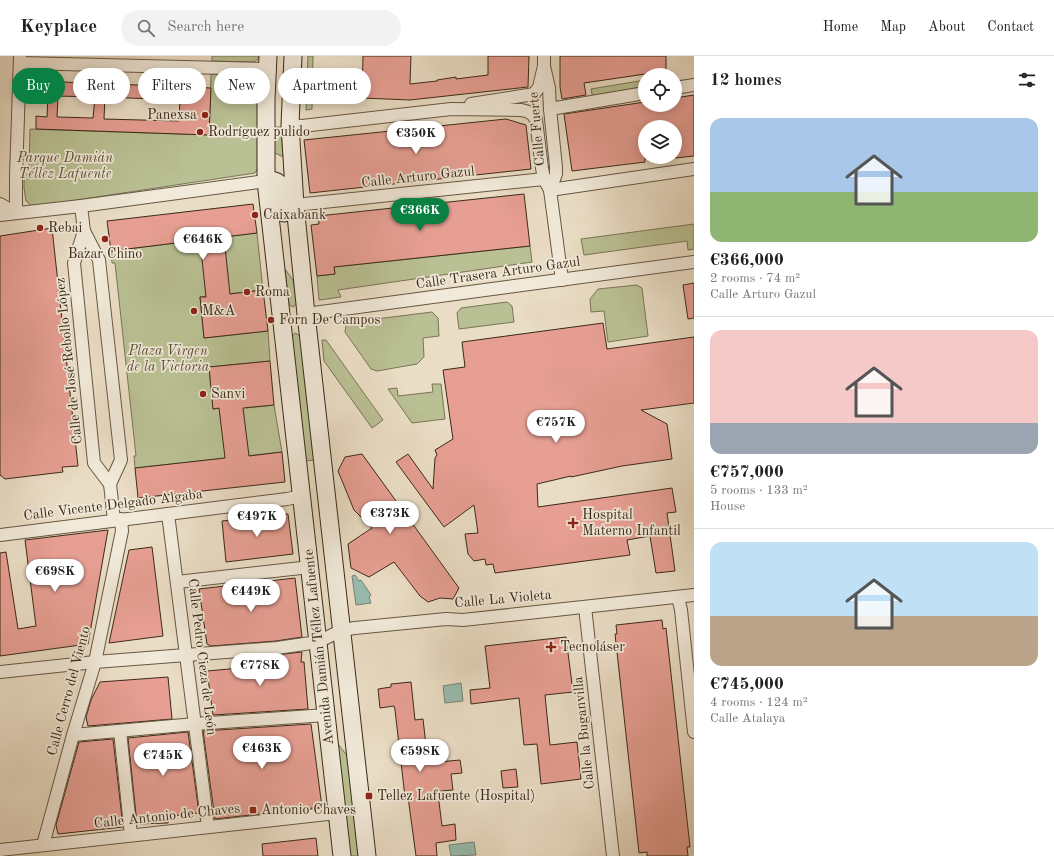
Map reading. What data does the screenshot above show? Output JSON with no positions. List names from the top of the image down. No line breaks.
{"streets":{"street":["Calle Fuerte","Calle Arturo Gazul","Calle Trasera Arturo Gazul","Calle de José Rebollo López","Calle Vicente Delgado Algaba","Calle La Violeta","Avenida Damián Téllez Lafuente","Calle Pedro Cieza de León","Calle Cerro del Viento","Calle la Buganvilla","Calle Antonio de Chaves"]},"crossings":[["Calle Fuerte","Calle Arturo Gazul"],["Calle Fuerte","Calle Trasera Arturo Gazul"],["Calle Arturo Gazul","Avenida Damián Téllez Lafuente"],["Calle Trasera Arturo Gazul","Avenida Damián Téllez Lafuente"],["Calle Vicente Delgado Algaba","Avenida Damián Téllez Lafuente"],["Calle Vicente Delgado Algaba","Calle Pedro Cieza de León"],["Calle Vicente Delgado Algaba","Calle Cerro del Viento"],["Calle La Violeta","Avenida Damián Téllez Lafuente"],["Calle La Violeta","Calle Pedro Cieza de León"],["Calle La Violeta","Calle Cerro del Viento"],["Calle La Violeta","Calle la Buganvilla"],["Avenida Damián Téllez Lafuente","Calle Antonio de Chaves"],["Calle Pedro Cieza de León","Calle Antonio de Chaves"],["Calle Cerro del Viento","Calle Antonio de Chaves"]],"parks":["Parque Damián Téllez Lafuente","Plaza Virgen de la Victoria"],"places":{"other":["Panexsa","Rodríguez pulido","Caixabank","Rebai","Bazar Chino","Roma","M&A","Forn De Campos","Sanvi"],"health":["Hospital Materno Infantil","Tecnoláser"],"transit":["Tellez Lafuente (Hospital)","Antonio Chaves"]},"page":{"header":"Keyplace","search":"Search here","nav":["Home","Map","About","Contact"],"heading":"12 homes","chip":["Buy","Rent","Filters","New","Apartment"],"list":[{"name":"€366,000","note":"2 rooms · 74 m² · Calle Arturo Gazul"},{"name":"€757,000","note":"5 rooms · 133 m² · House"},{"name":"€745,000","note":"4 rooms · 124 m² · Calle Atalaya"}],"price":["€350K","€366K","€646K","€757K","€373K","€497K","€698K","€449K","€778K","€463K","€598K","€745K"]}}
